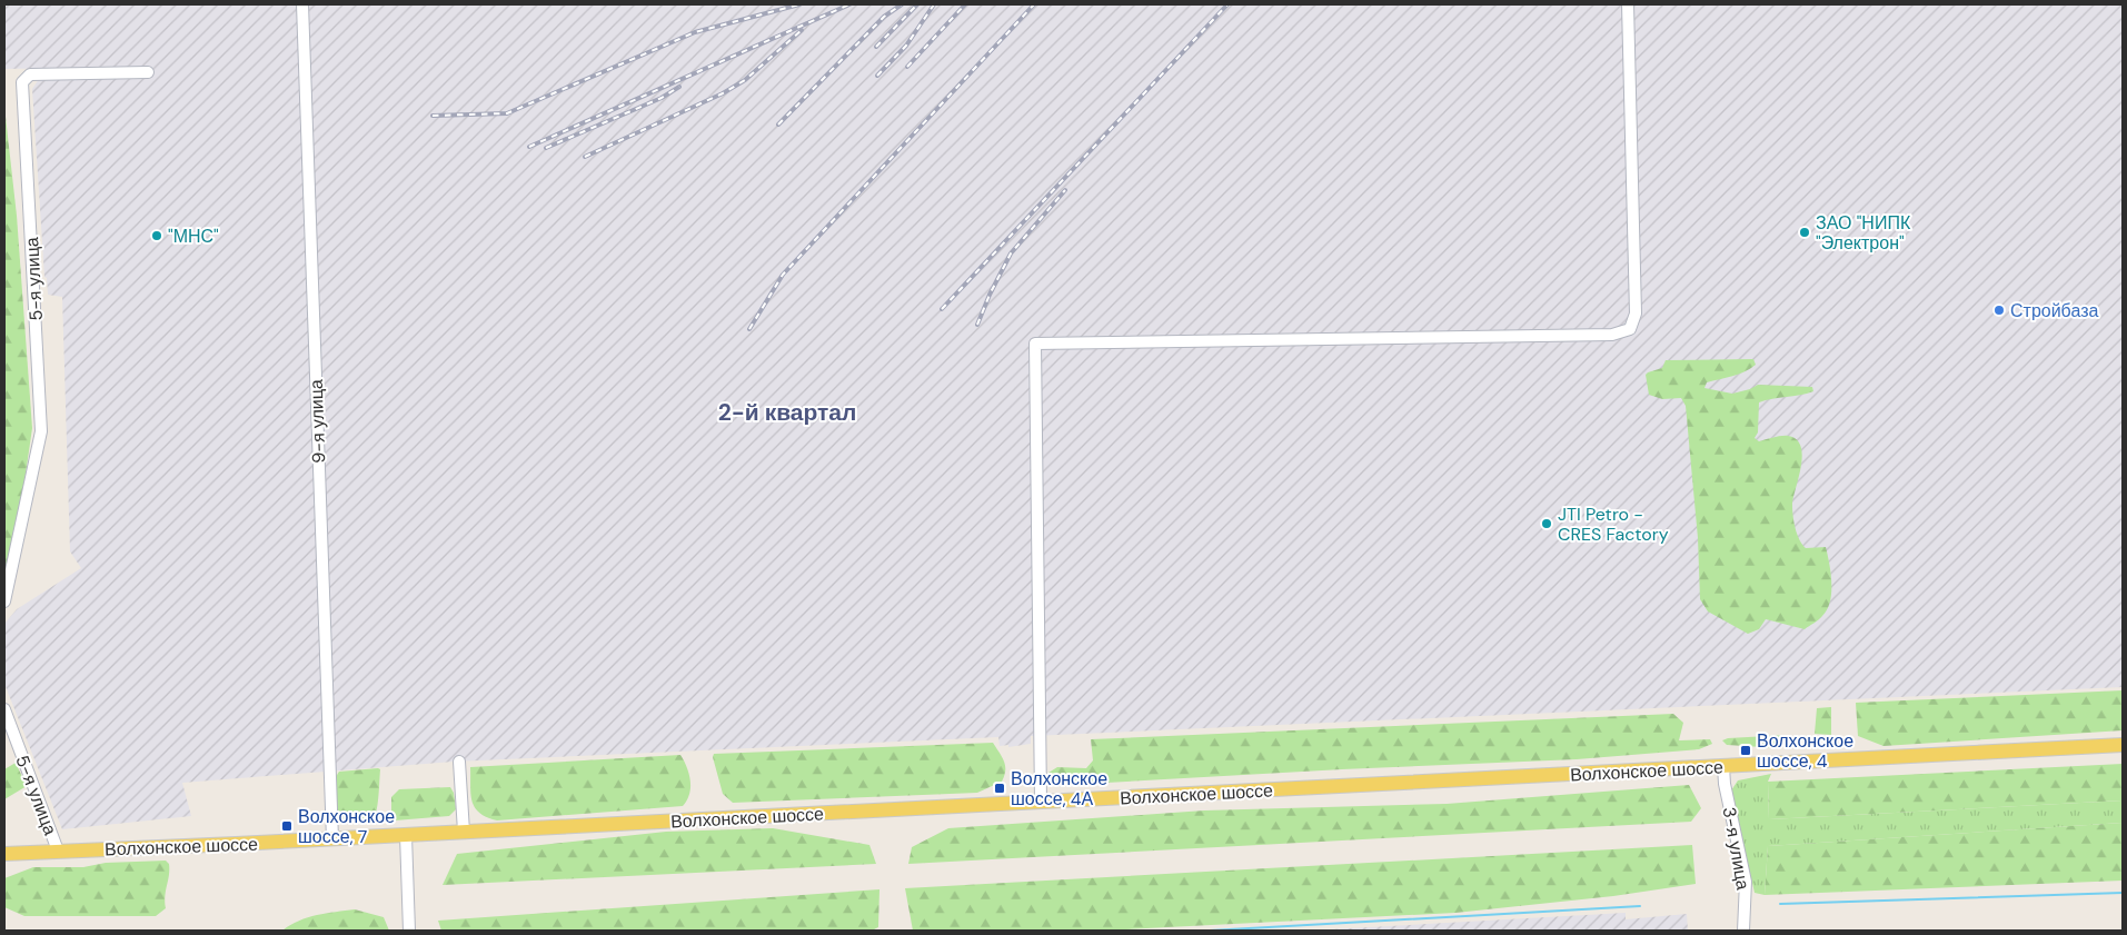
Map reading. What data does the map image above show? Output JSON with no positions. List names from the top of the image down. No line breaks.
{"streets":{"main road":["Волхонское шоссе"],"street":["5-я улица","9-я улица","3-я улица"]},"crossings":[["5-я улица","Волхонское шоссе"],["9-я улица","Волхонское шоссе"],["Волхонское шоссе","3-я улица"]],"districts":["2-й квартал"],"places":{"other":["ЗАО \"НИПК \"Электрон\"","\"МНС\"","Стройбаза","JTI Petro - CRES Factory"],"transit":["Волхонское шоссе, 4","Волхонское шоссе, 4А","Волхонское шоссе, 7"]}}
